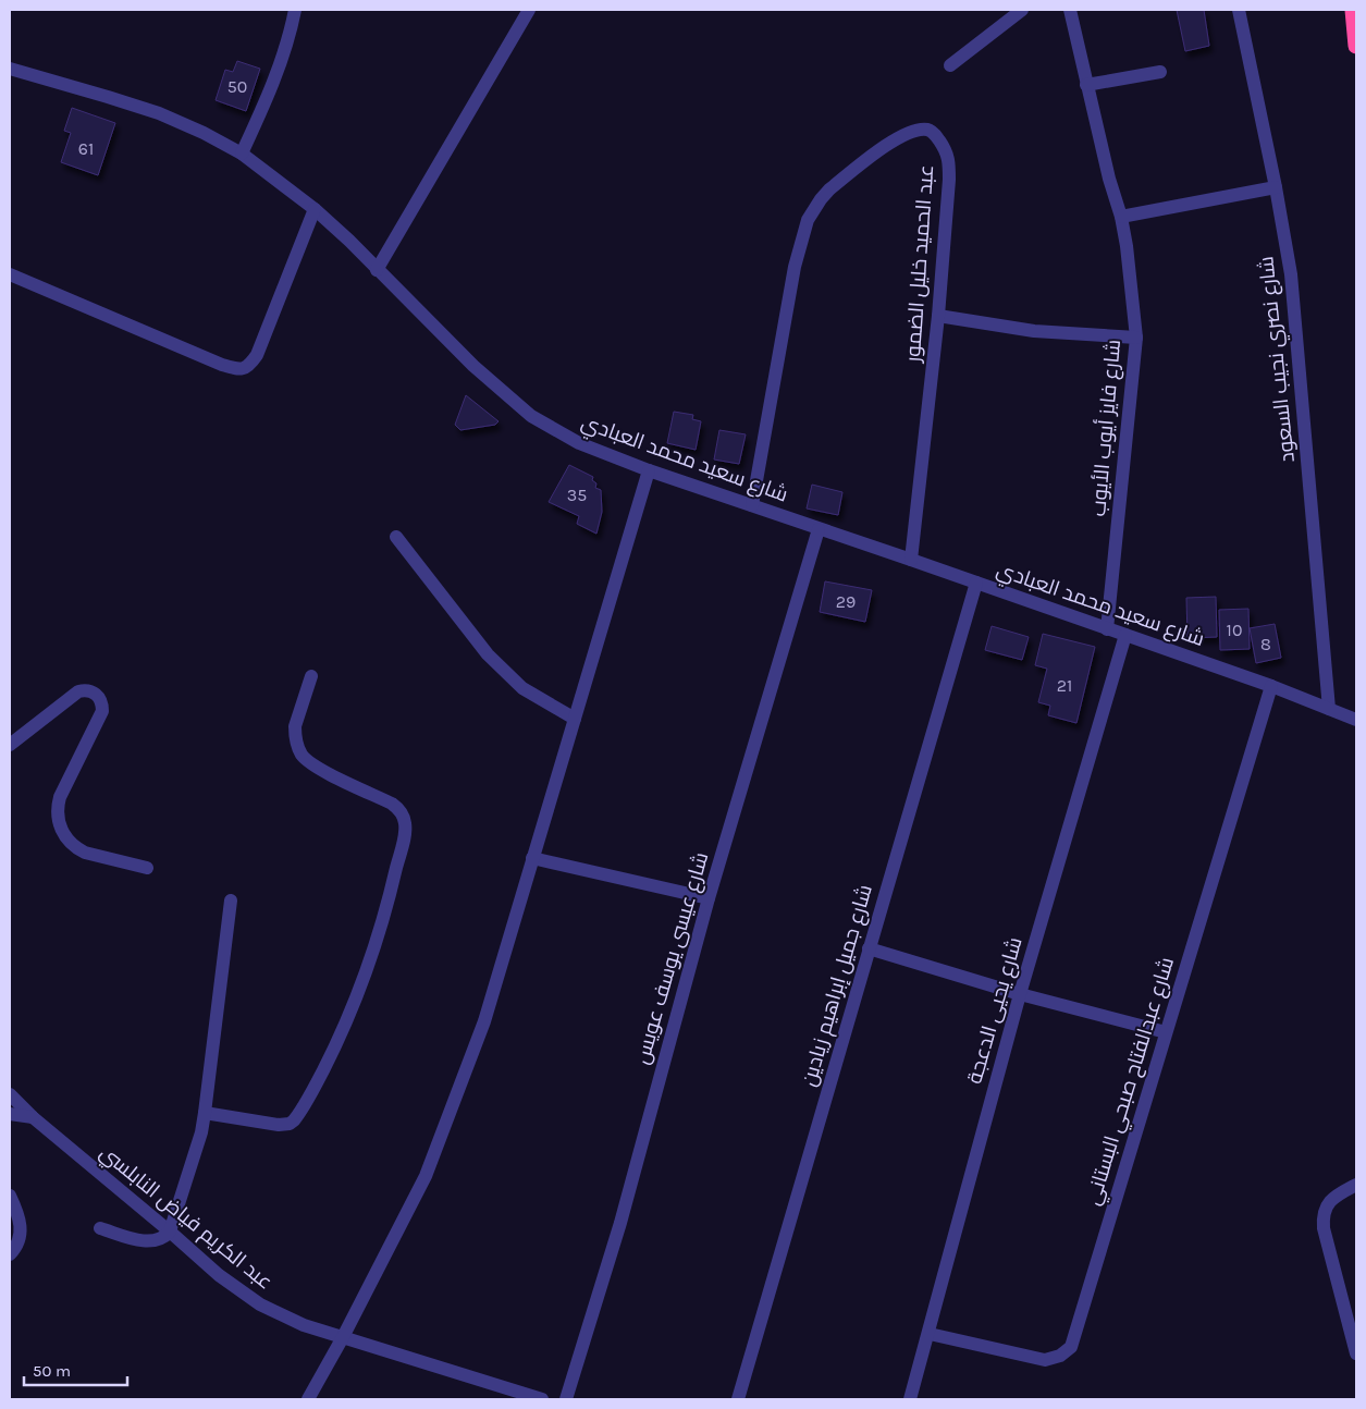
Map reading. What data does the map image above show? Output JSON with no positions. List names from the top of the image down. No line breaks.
{"streets":{"street":["عبد الحميد خليل الضمور","شارع نصري نجيب السعود","شارع فايز أيوب الأيوب","شارع سعيد محمد العبادي","شارع عيسى يوسف عويس","شارع جميل إبراهيم زيادين","شارع يحيى الدعجة","شارع عبدالفتاح صبحي البستاني","عبد الكريم فياض النابلسي"]},"crossings":[["عبد الحميد خليل الضمور","شارع سعيد محمد العبادي"],["شارع نصري نجيب السعود","شارع سعيد محمد العبادي"],["شارع فايز أيوب الأيوب","شارع سعيد محمد العبادي"],["شارع سعيد محمد العبادي","شارع عيسى يوسف عويس"],["شارع سعيد محمد العبادي","شارع جميل إبراهيم زيادين"],["شارع سعيد محمد العبادي","شارع يحيى الدعجة"],["شارع سعيد محمد العبادي","شارع عبدالفتاح صبحي البستاني"],["شارع يحيى الدعجة","شارع عبدالفتاح صبحي البستاني"]],"house_numbers":["50","61","35","29","10","8","21"],"scale_bar":"50 m"}
